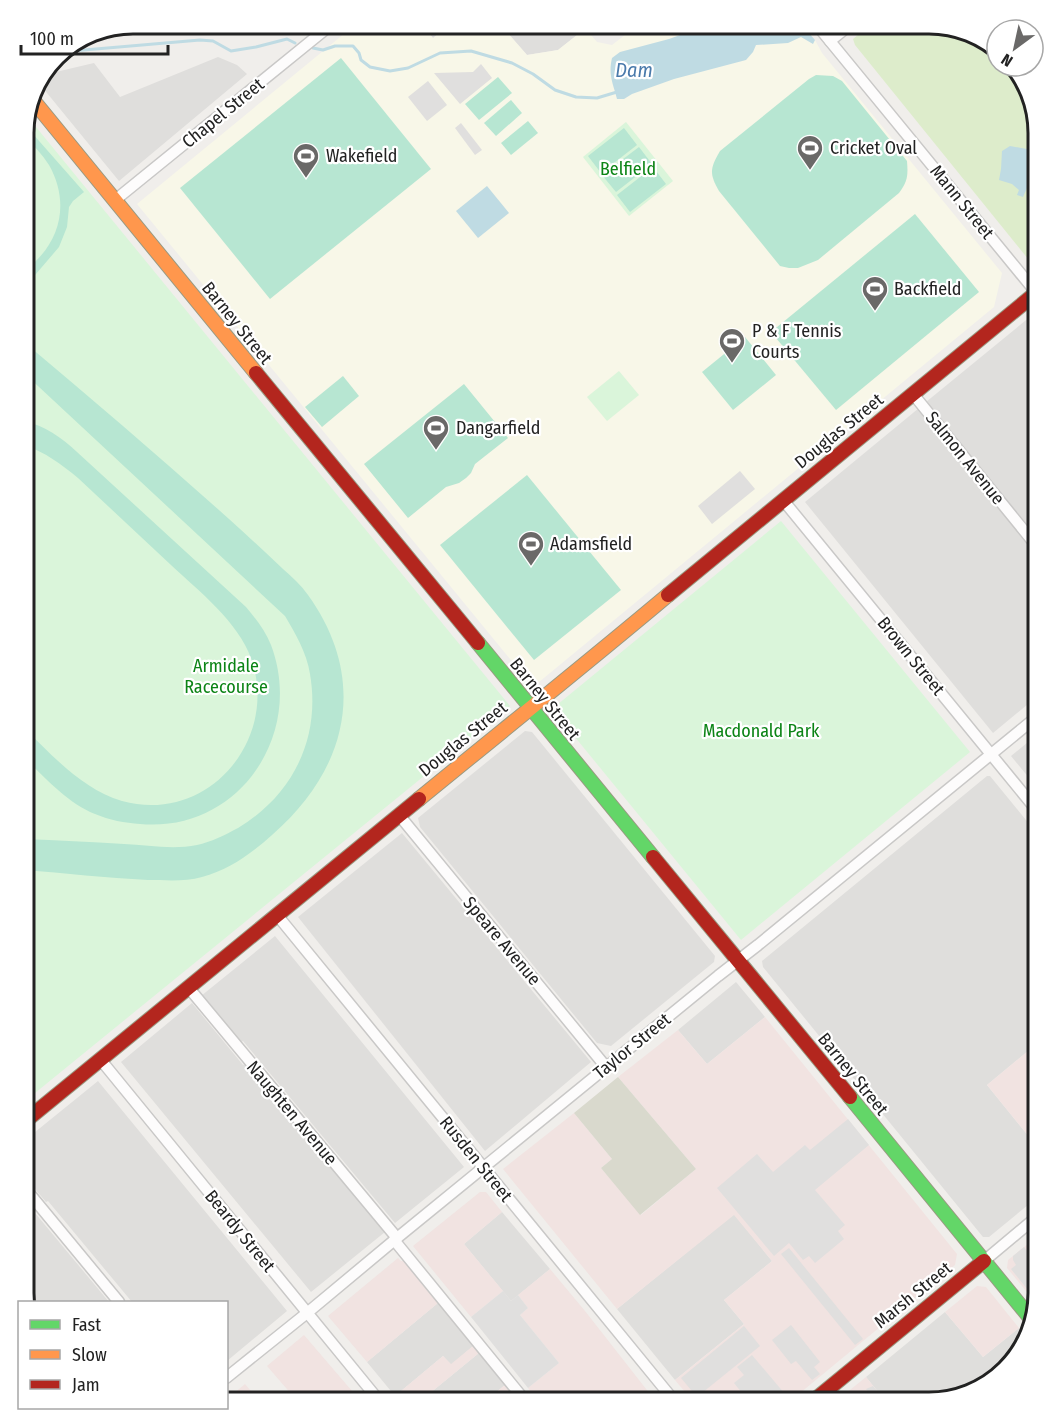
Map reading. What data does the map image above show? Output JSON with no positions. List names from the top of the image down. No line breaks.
{"streets":{"main road":["Barney Street","Douglas Street","Marsh Street"],"street":["Chapel Street","Mann Street","Salmon Avenue","Brown Street","Speare Avenue","Taylor Street","Naughten Avenue","Rusden Street","Beardy Street"]},"crossings":[["Chapel Street","Barney Street"],["Barney Street","Douglas Street"],["Barney Street","Taylor Street"],["Barney Street","Marsh Street"],["Douglas Street","Salmon Avenue"],["Douglas Street","Brown Street"],["Douglas Street","Speare Avenue"],["Douglas Street","Naughten Avenue"],["Douglas Street","Rusden Street"],["Douglas Street","Beardy Street"],["Brown Street","Taylor Street"],["Speare Avenue","Taylor Street"],["Taylor Street","Naughten Avenue"],["Taylor Street","Rusden Street"],["Taylor Street","Beardy Street"]],"water":["Dam"],"parks":["Belfield","Armidale Racecourse","Macdonald Park"],"places":{"sports":["Cricket Oval","Wakefield","Backfield","P & F Tennis Courts","Dangarfield","Adamsfield"]},"legend":["Fast","Slow","Jam"],"scale_bar":"100 m","north":"bottom left"}
